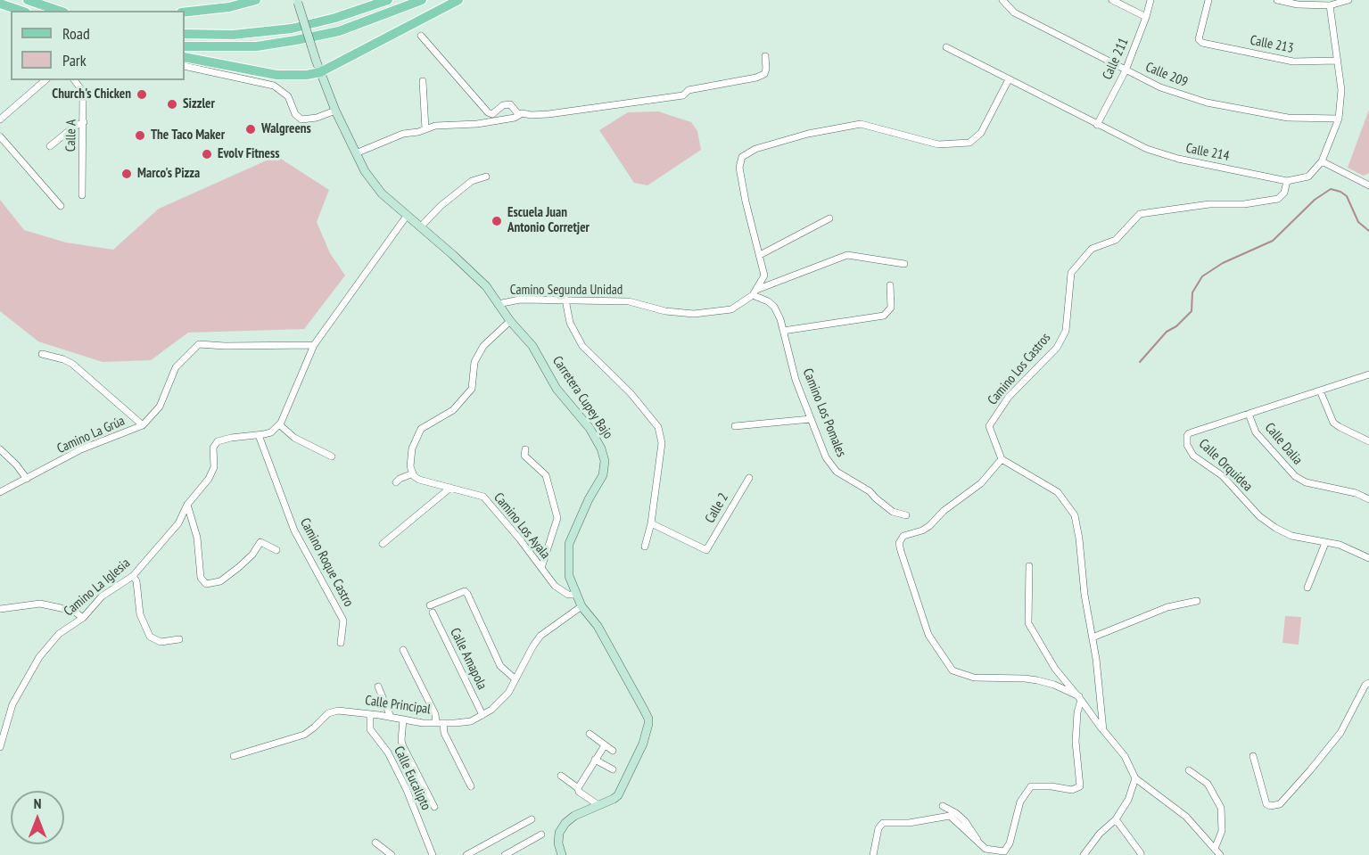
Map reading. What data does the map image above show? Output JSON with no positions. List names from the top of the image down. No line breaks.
{"streets":{"street":["Calle 213","Calle 211","Calle 209","Calle A","Calle 214","Camino Segunda Unidad","Camino Los Castros","Carretera Cupey Bajo","Camino Los Pomales","Camino La Grúa","Calle Dalia","Calle Orquídea","Calle 2","Camino Los Ayala","Camino Roque Castro","Camino La Iglesia","Calle Amapola","Calle Principal","Calle Eucalipto"]},"crossings":[["Calle 213","Calle 214"],["Calle 211","Calle 209"],["Calle 211","Calle 214"],["Calle 209","Calle 214"],["Calle 214","Camino Los Castros"],["Camino Segunda Unidad","Carretera Cupey Bajo"],["Camino Segunda Unidad","Camino Los Pomales"],["Carretera Cupey Bajo","Camino Los Ayala"],["Carretera Cupey Bajo","Calle Principal"],["Calle Dalia","Calle Orquídea"],["Camino Roque Castro","Camino La Iglesia"],["Calle Amapola","Calle Principal"],["Calle Principal","Calle Eucalipto"]],"places":["Church's Chicken","Sizzler","Walgreens","The Taco Maker","Evolv Fitness","Marco's Pizza","Escuela Juan Antonio Corretjer"],"legend":["Road","Park"],"north":"top"}
